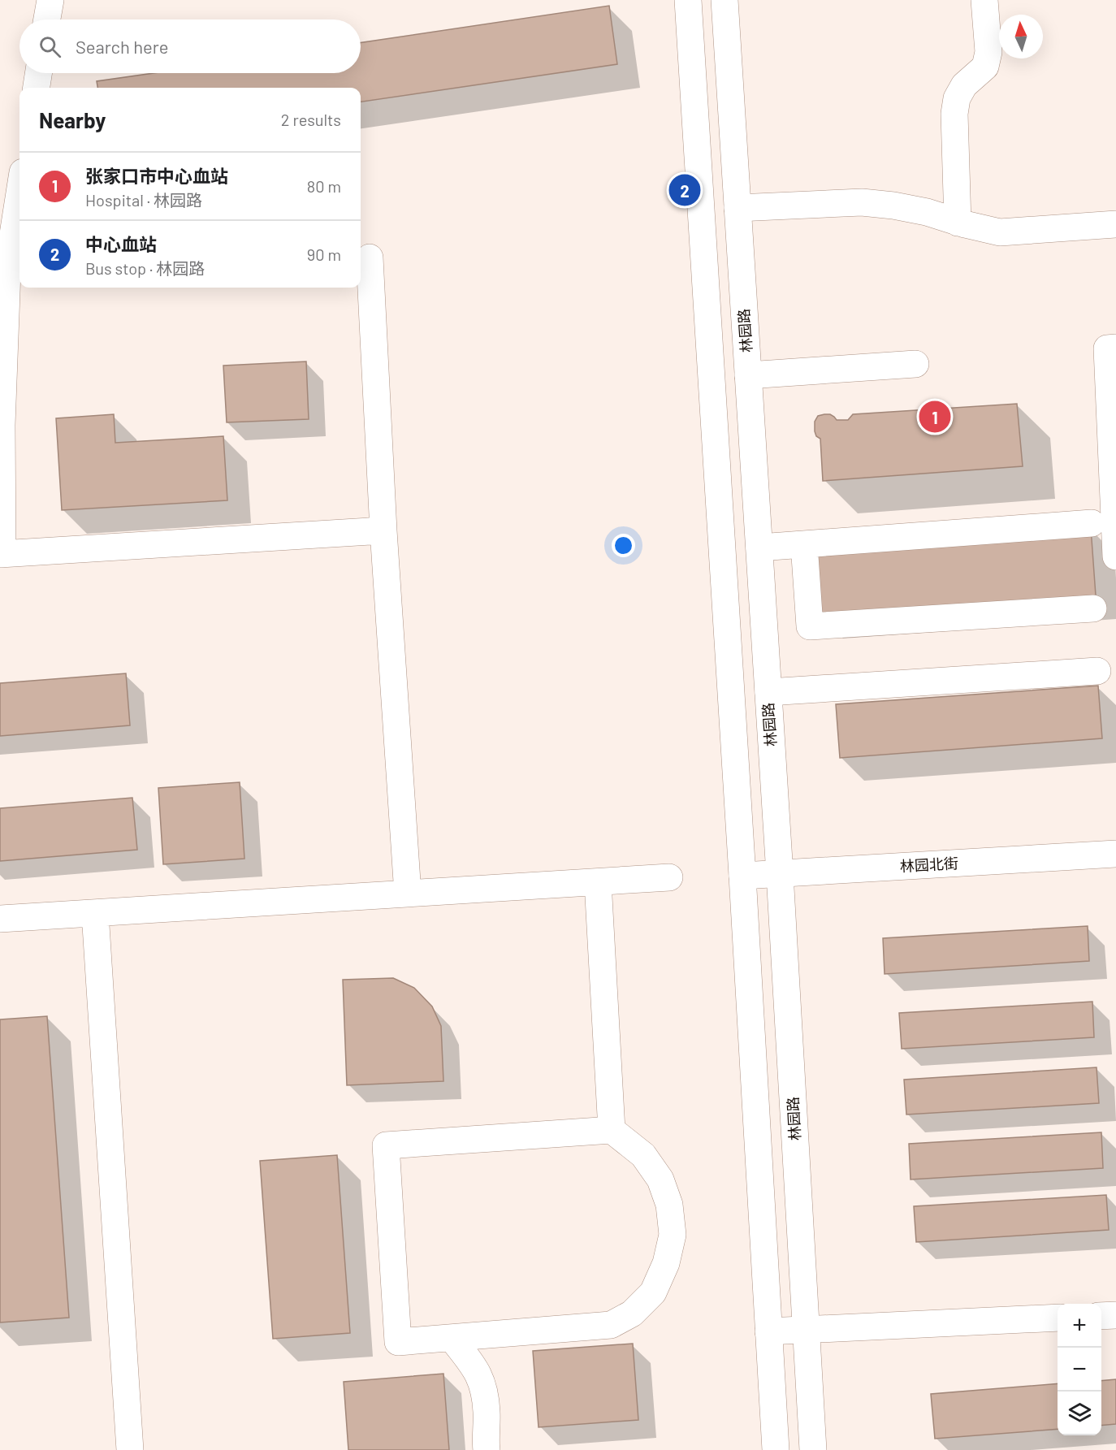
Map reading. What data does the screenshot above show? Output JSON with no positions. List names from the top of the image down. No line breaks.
{"streets":{"main road":["林园路","林园北街"]},"crossings":[["林园路","林园北街"]],"north":"top","page":{"search":"Search here","heading":["Nearby","2 results"],"list":[{"mark":"1","name":"张家口市中心血站","note":"Hospital · 林园路","value":"80 m"},{"mark":"2","name":"中心血站","note":"Bus stop · 林园路","value":"90 m"}],"pins":["2","1"],"map_buttons":["+","−"]}}
